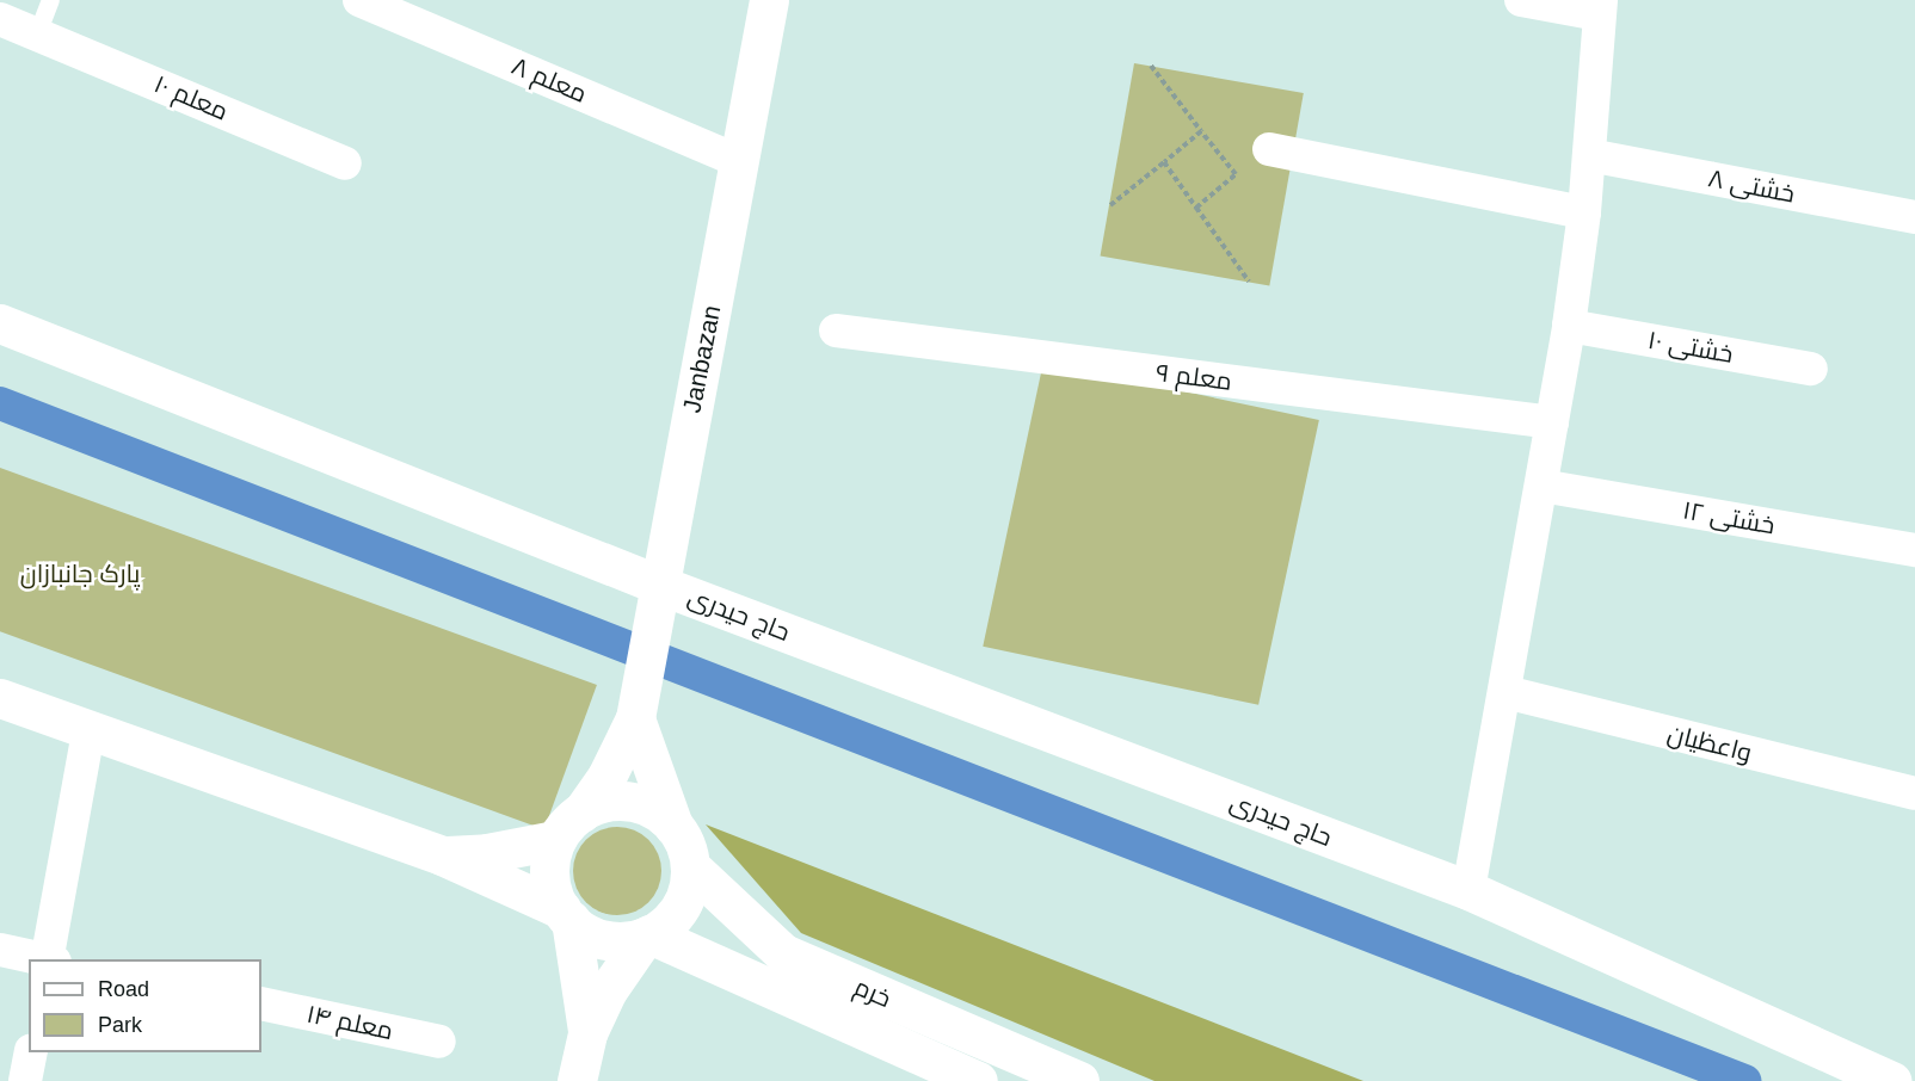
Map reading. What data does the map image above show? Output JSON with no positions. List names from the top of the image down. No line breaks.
{"streets":{"street":["معلم ۸","معلم ۱۰","خشتی ۸","خشتی ۱۰","Janbazan","معلم ۹","خشتی ۱۲","حاج حیدری","واعظیان","خرم","معلم ۱۴"]},"crossings":[["معلم ۸","Janbazan"],["Janbazan","حاج حیدری"]],"parks":["پارک جانبازان"],"legend":["Road","Park"]}
